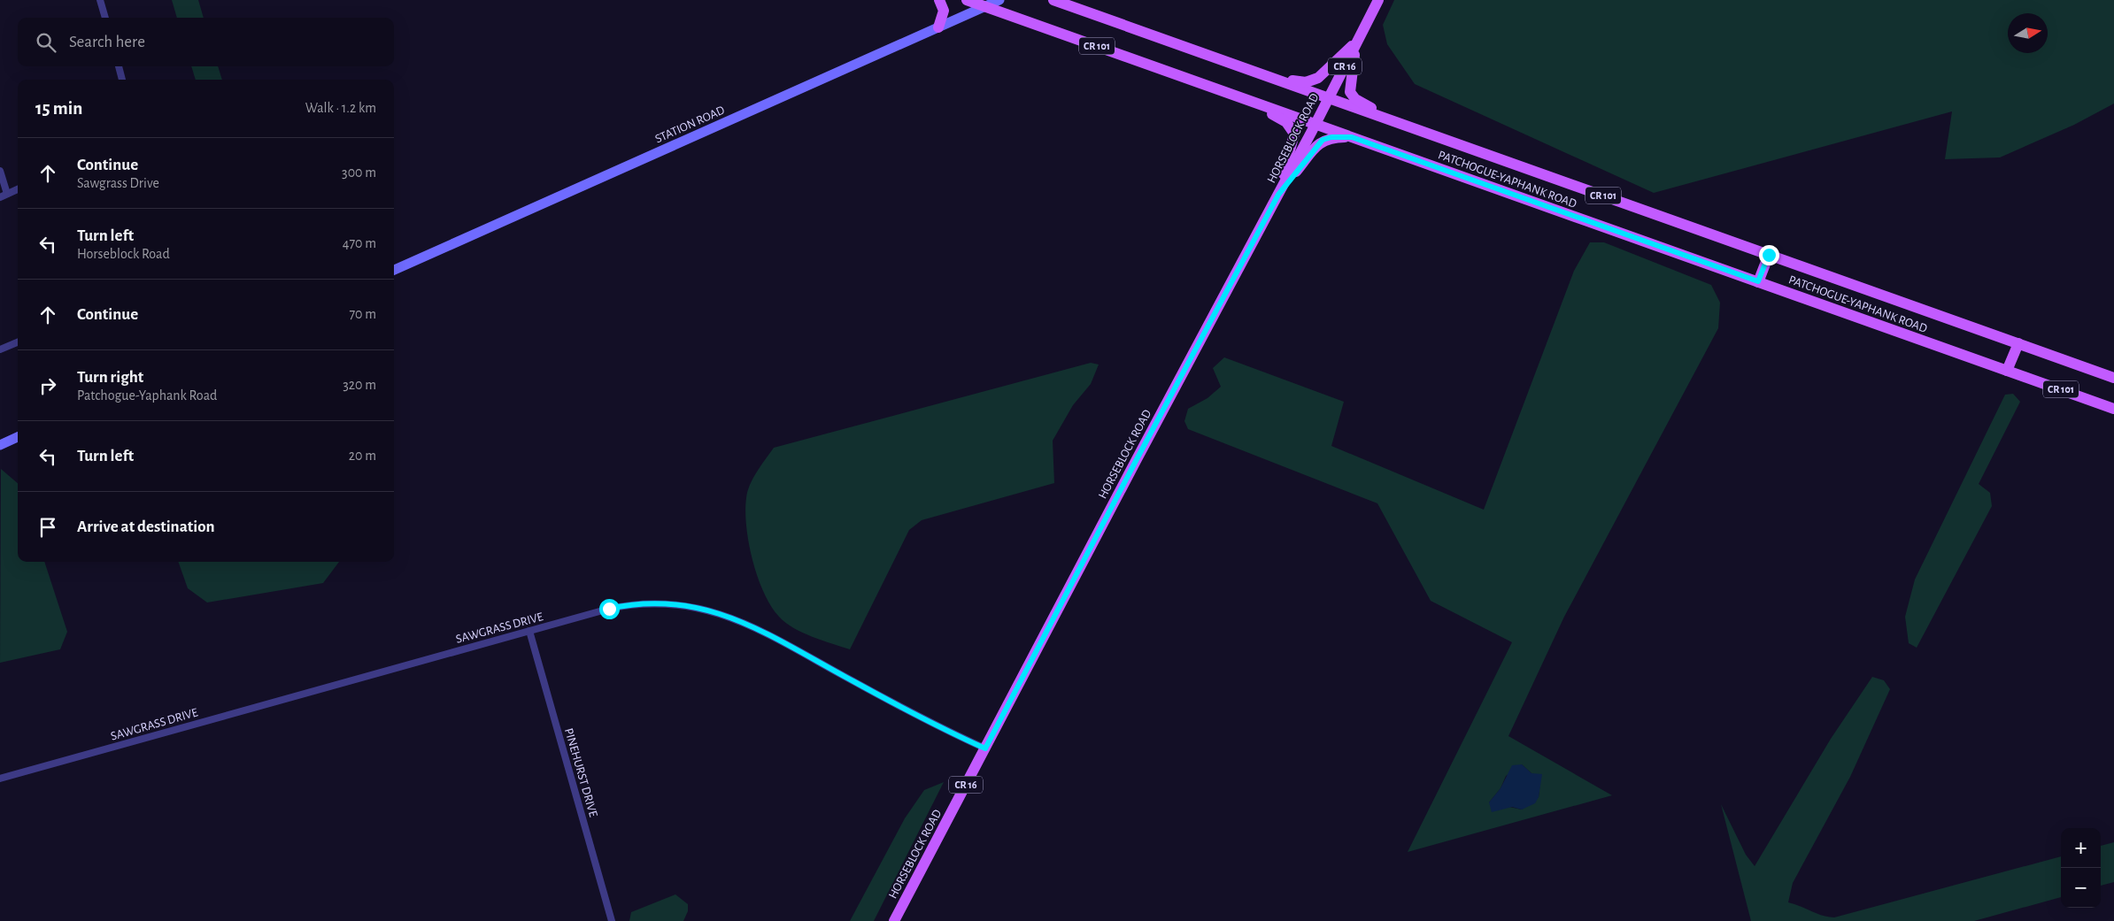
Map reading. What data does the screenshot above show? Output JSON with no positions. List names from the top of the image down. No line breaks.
{"streets":{"main road":["CR 101","CR 16","STATION ROAD","HORSEBLOCK ROAD","PATCHOGUE-YAPHANK ROAD"],"street":["SAWGRASS DRIVE","PINEHURST DRIVE"]},"crossings":[["STATION ROAD","PATCHOGUE-YAPHANK ROAD"],["HORSEBLOCK ROAD","PATCHOGUE-YAPHANK ROAD"],["HORSEBLOCK ROAD","SAWGRASS DRIVE"],["SAWGRASS DRIVE","PINEHURST DRIVE"]],"north":"right","page":{"search":"Search here","heading":["15 min","Walk · 1.2 km"],"list":[["Continue","Sawgrass Drive","300 m"],["Turn left","Horseblock Road","470 m"],["Continue","70 m"],["Turn right","Patchogue-Yaphank Road","320 m"],["Turn left","20 m"],"Arrive at destination"],"map_buttons":["+","−"]}}
